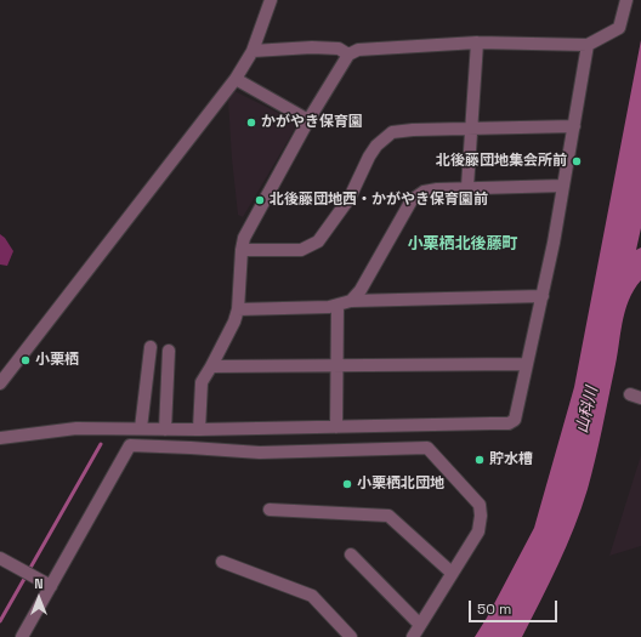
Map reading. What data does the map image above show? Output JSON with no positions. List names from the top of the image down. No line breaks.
{"districts":["小栗栖北後藤町"],"water":["山科川"],"places":["かがやき保育園","北後藤団地集会所前","北後藤団地西・かがやき保育園前","小栗栖","貯水槽","小栗栖北団地"],"scale_bar":"50 m","north":"top"}
